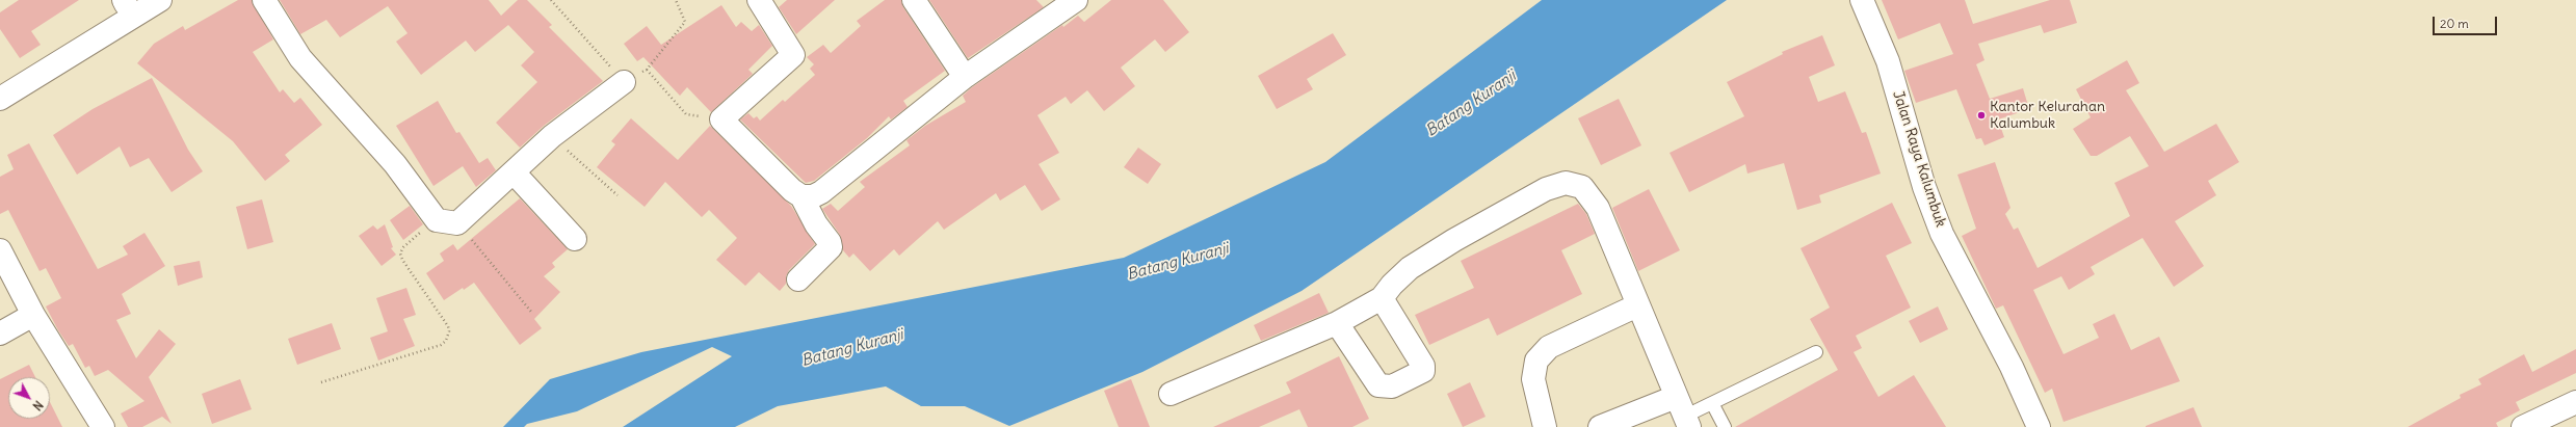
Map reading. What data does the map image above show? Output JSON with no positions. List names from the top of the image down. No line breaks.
{"streets":{"street":["Jalan Raya Kalumbuk"]},"water":["Batang Kuranji"],"places":["Kantor Kelurahan Kalumbuk"],"scale_bar":"20 m","north":"bottom right"}
